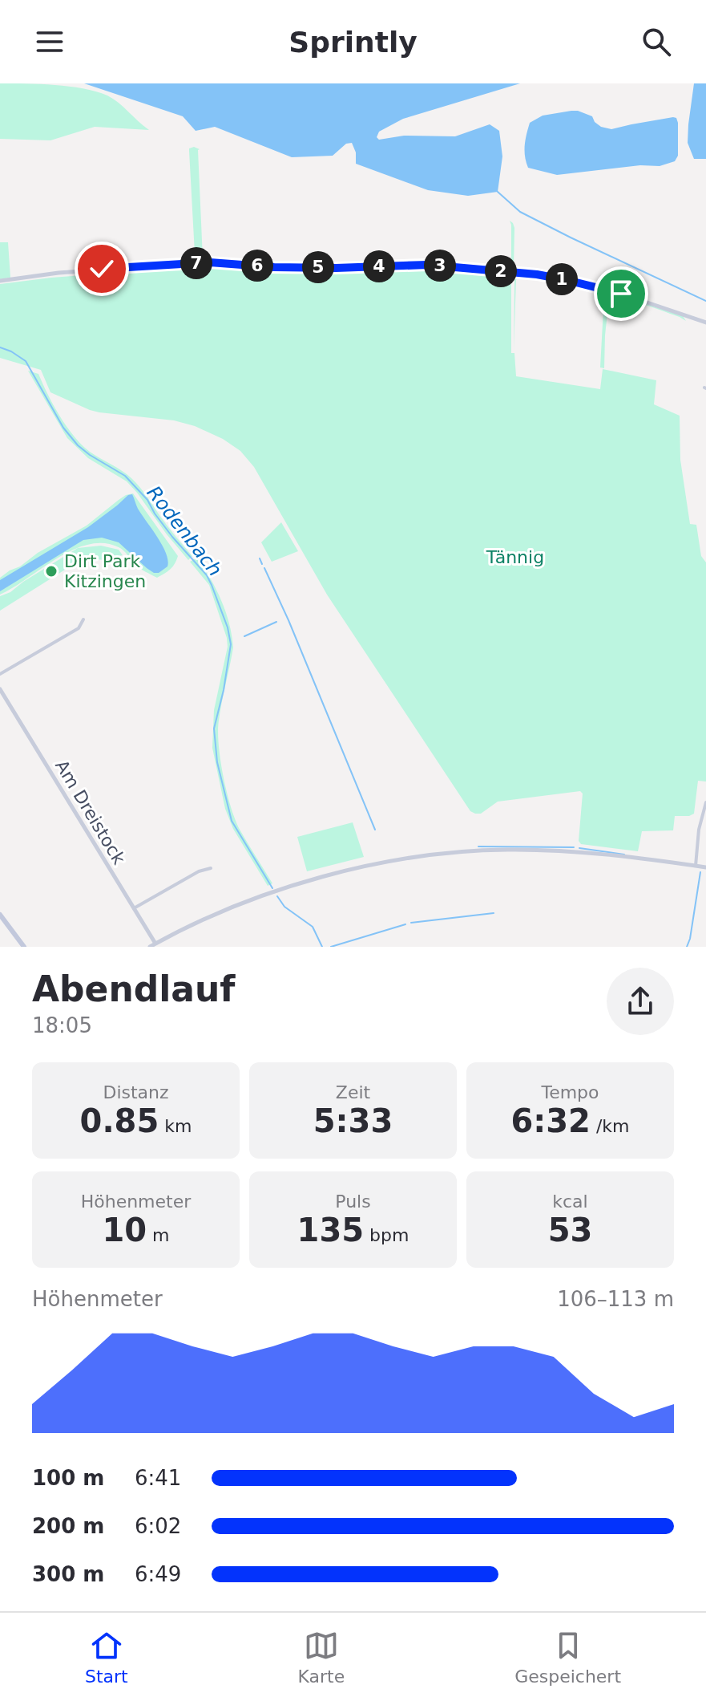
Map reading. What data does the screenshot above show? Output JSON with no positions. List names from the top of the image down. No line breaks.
{"streets":{"street":["Am Dreistock"]},"water":["Rodenbach"],"parks":["Tännig"],"places":["Dirt Park Kitzingen"],"page":{"header":"Sprintly","pins":["7","3","6","4","5","2","1"],"heading":["Abendlauf","18:05"],"stats":[["Distanz","0.85 km"],["Zeit","5:33"],["Tempo","6:32 /km"],["Höhenmeter","10 m"],["Puls","135 bpm"],["kcal","53"]],"chart":["Höhenmeter","106–113 m"],"list":[{"name":"100 m","note":"6:41"},{"name":"200 m","note":"6:02"},{"name":"300 m","note":"6:49"}],"tabs":["Start","Karte","Gespeichert"]}}
